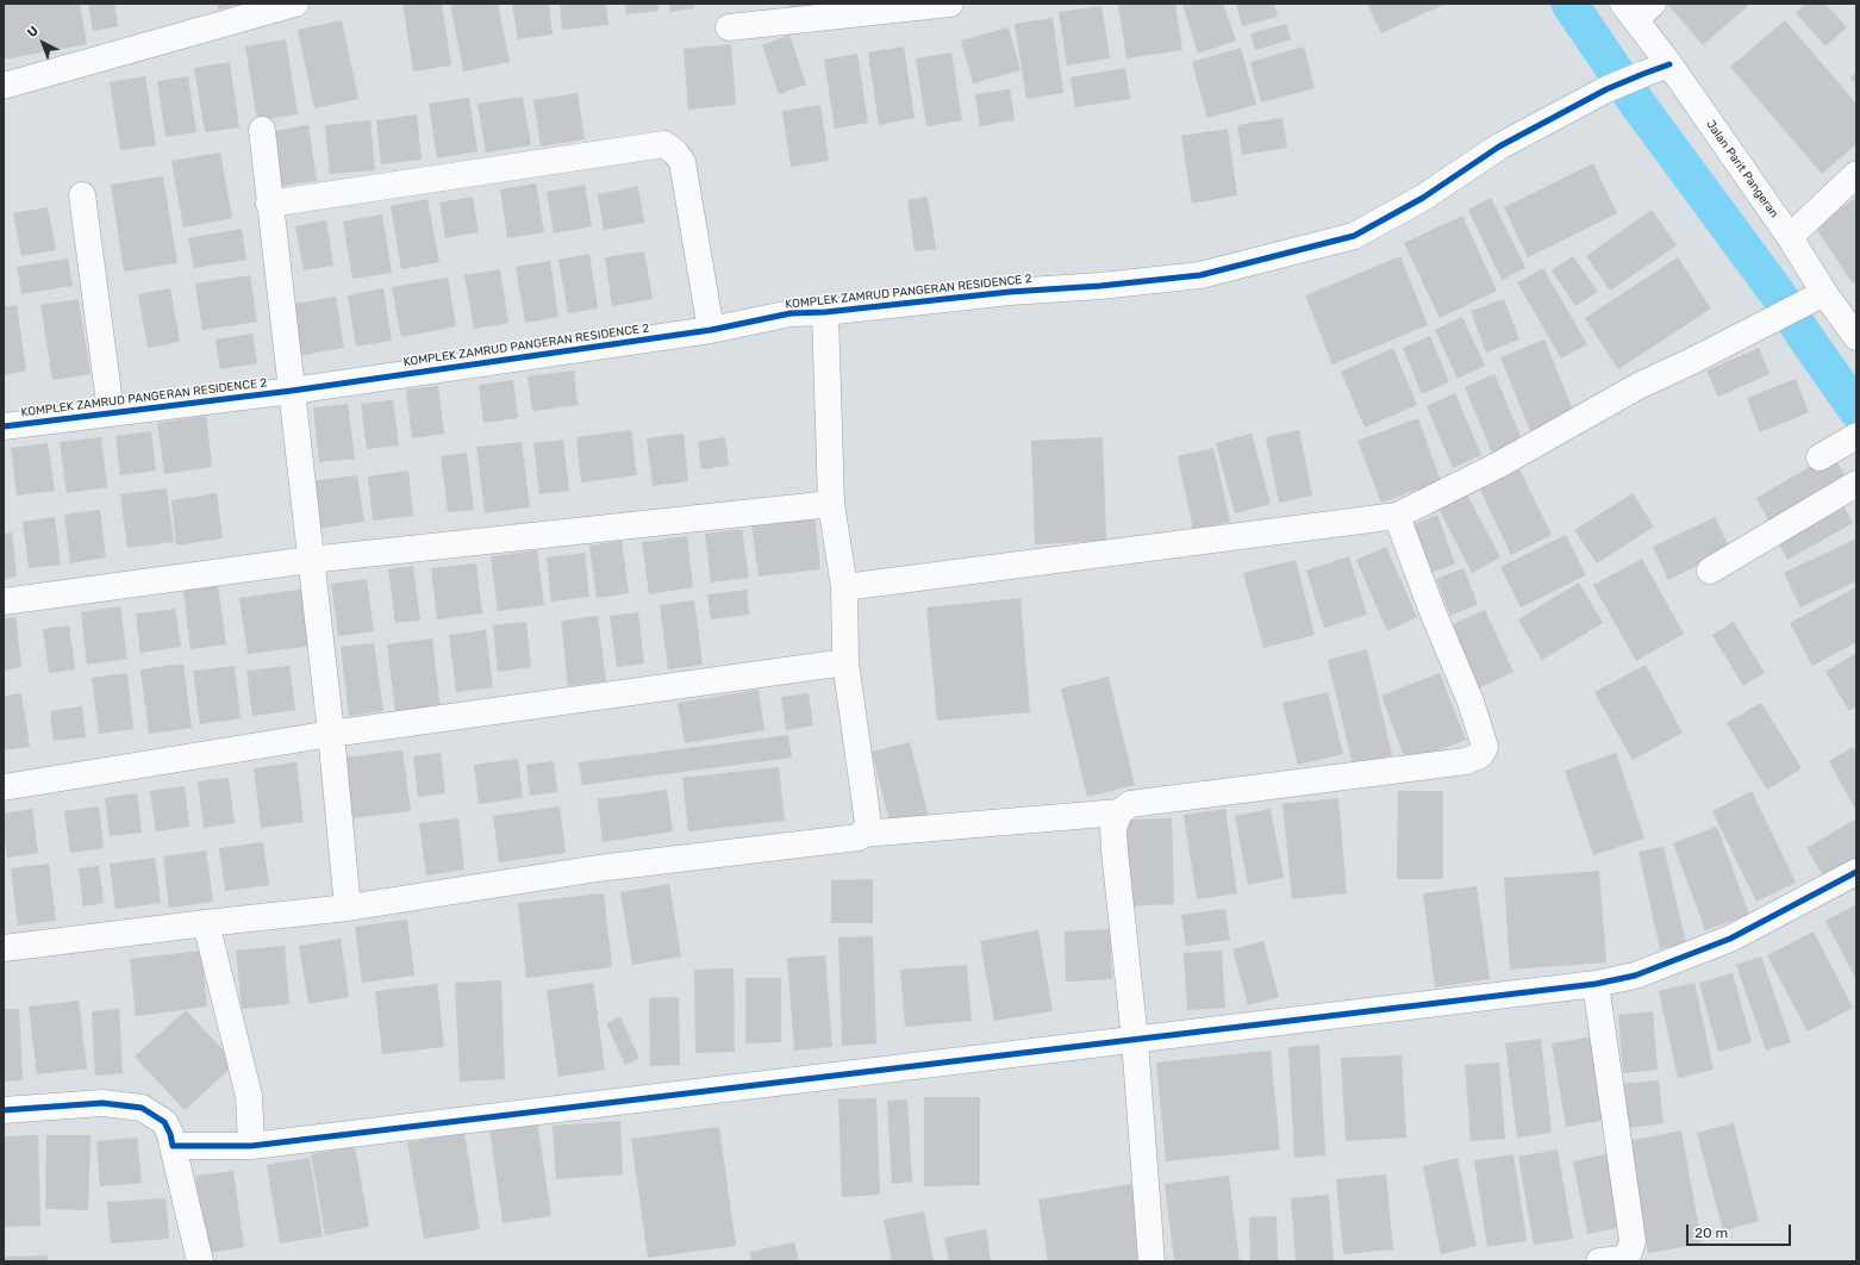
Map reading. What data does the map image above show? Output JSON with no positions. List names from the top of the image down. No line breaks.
{"streets":{"street":["Jalan Parit Pangeran","KOMPLEK ZAMRUD PANGERAN RESIDENCE 2"]},"crossings":[["Jalan Parit Pangeran","KOMPLEK ZAMRUD PANGERAN RESIDENCE 2"]],"scale_bar":"20 m","north":"top left"}
